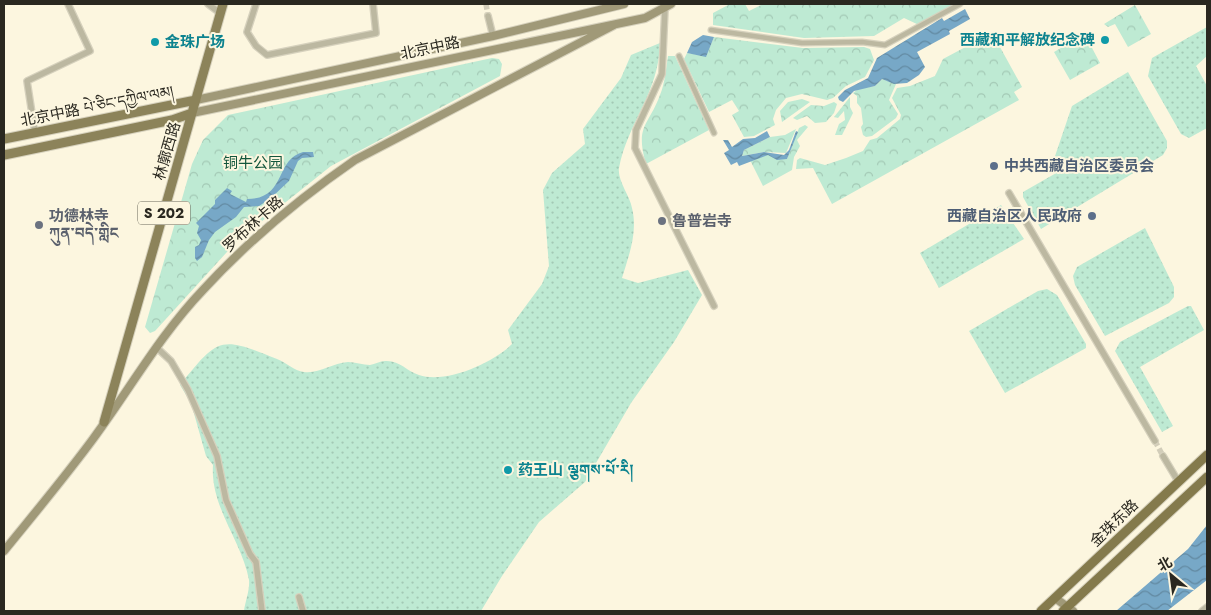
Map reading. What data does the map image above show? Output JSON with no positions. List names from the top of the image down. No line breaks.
{"streets":{"highway":["金珠东路"],"main road":["北京中路","北京中路 པེ་ཅིང་དཀྱིལ་ལམ།","林廓西路","S 202","罗布林卡路"]},"crossings":[["北京中路","北京中路 པེ་ཅིང་དཀྱིལ་ལམ།"],["北京中路","林廓西路"],["北京中路","罗布林卡路"],["北京中路 པེ་ཅིང་དཀྱིལ་ལམ།","林廓西路"],["林廓西路","罗布林卡路"]],"parks":["铜牛公园"],"places":["西藏和平解放纪念碑","金珠广场","中共西藏自治区委员会","西藏自治区人民政府","鲁普岩寺","功德林寺 ཀུན་བདེ་གླིང","药王山 ལྕགས་པོ་རི།"],"north":"top left"}
